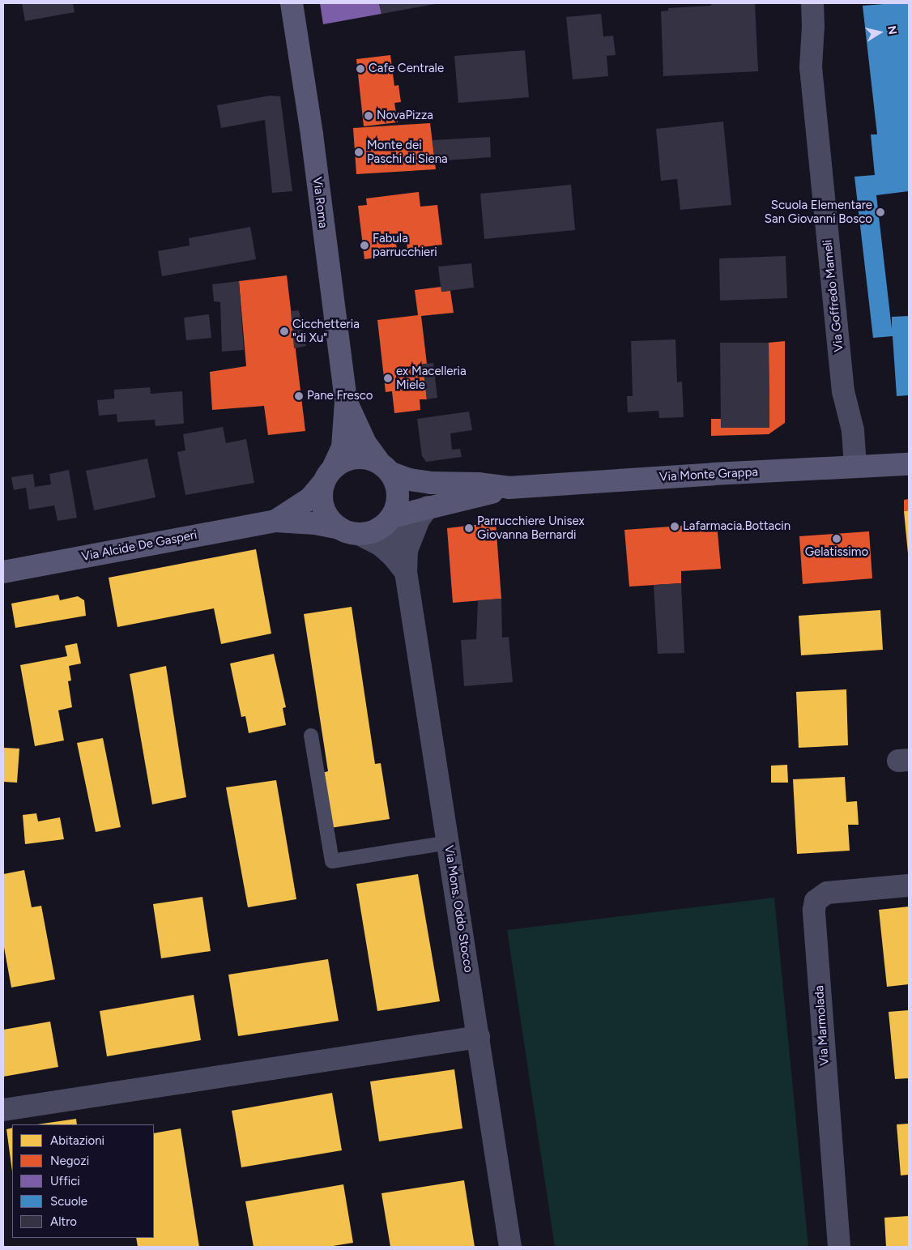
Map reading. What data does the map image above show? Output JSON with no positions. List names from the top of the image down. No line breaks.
{"streets":{"street":["Via Roma","Via Goffredo Mameli","Via Monte Grappa","Via Alcide De Gasperi","Via Mons. Oddo Stocco","Via Marmolada"]},"crossings":[["Via Roma","Via Monte Grappa"],["Via Roma","Via Alcide De Gasperi"],["Via Roma","Via Mons. Oddo Stocco"],["Via Goffredo Mameli","Via Monte Grappa"],["Via Monte Grappa","Via Alcide De Gasperi"],["Via Monte Grappa","Via Mons. Oddo Stocco"],["Via Alcide De Gasperi","Via Mons. Oddo Stocco"]],"places":["Cafe Centrale","NovaPizza","Monte dei Paschi di Siena","Scuola Elementare San Giovanni Bosco","Fabula parrucchieri","Cicchetteria \"di Xu\"","ex Macelleria Miele","Pane Fresco","Lafarmacia.Bottacin","Parrucchiere Unisex Giovanna Bernardi","Gelatissimo"],"legend":["Abitazioni","Negozi","Uffici","Scuole","Altro"],"north":"right"}
